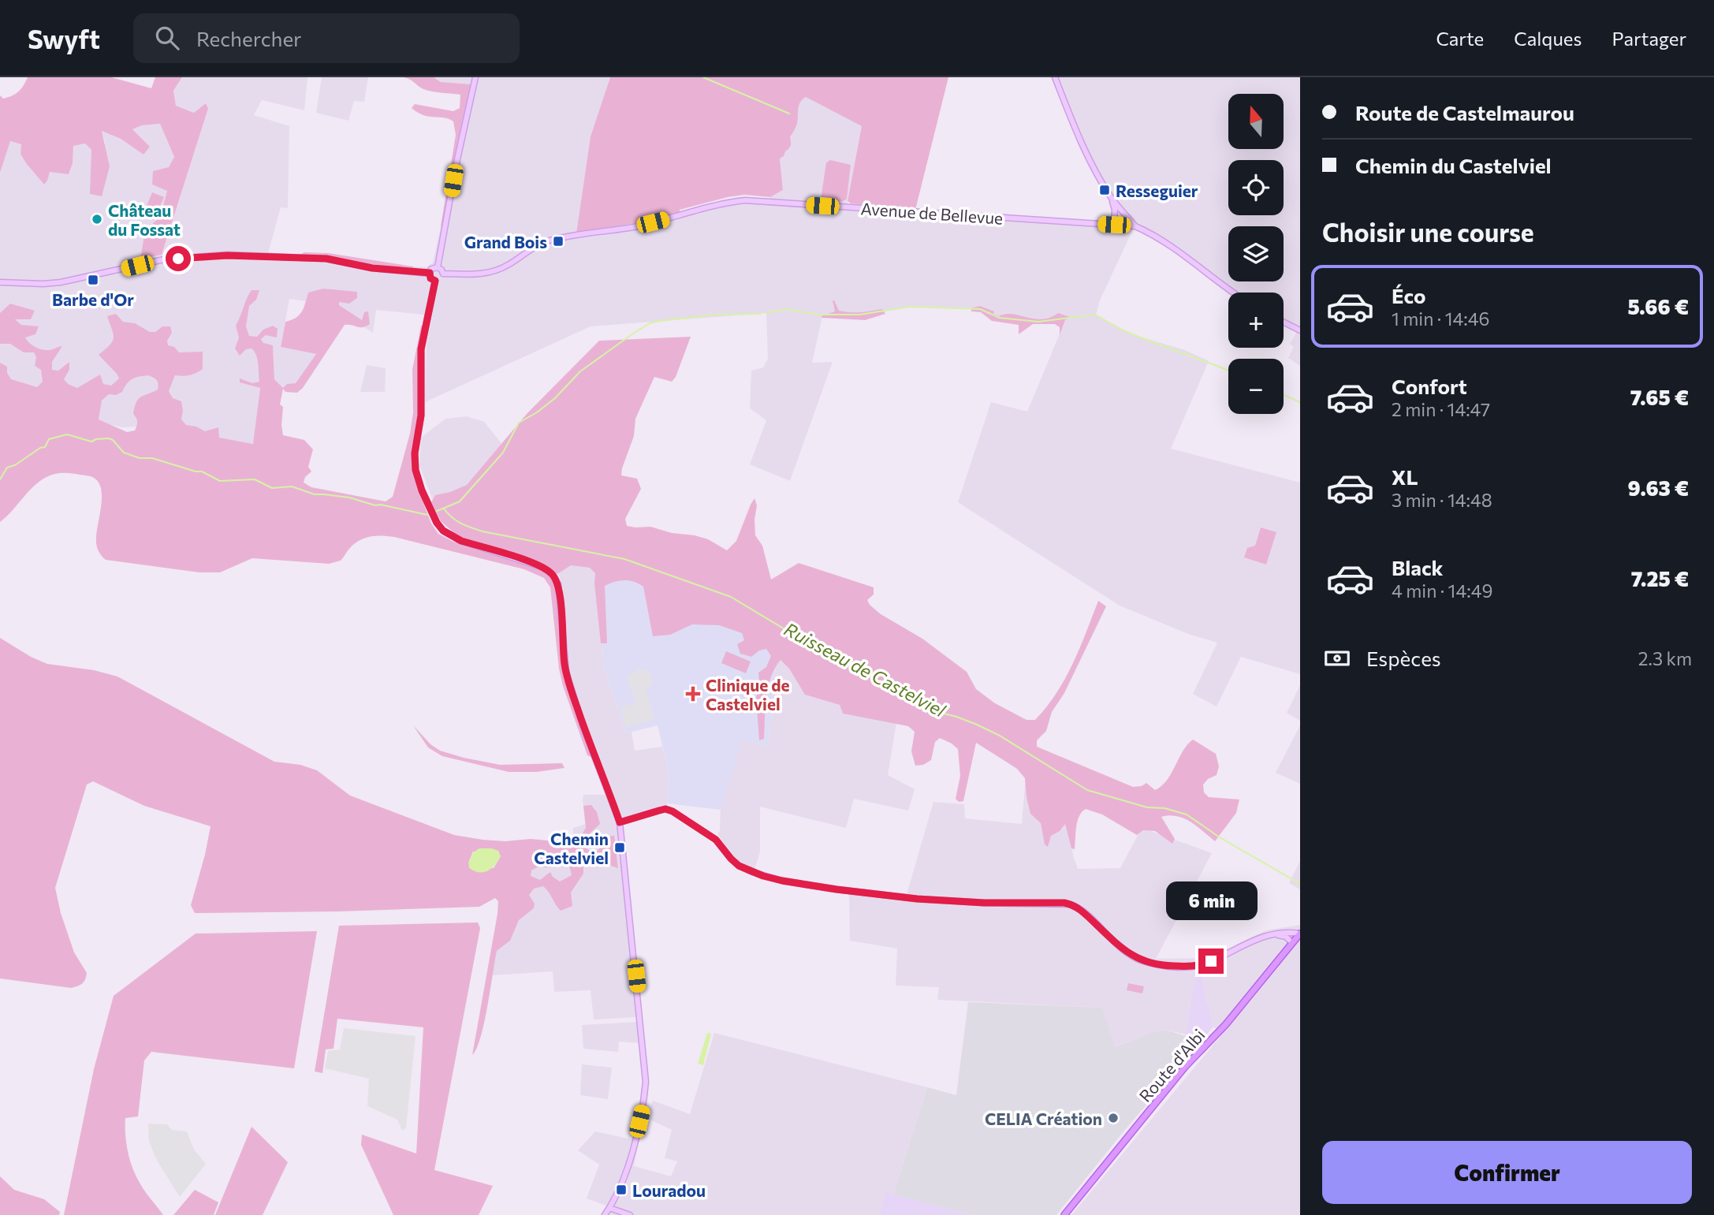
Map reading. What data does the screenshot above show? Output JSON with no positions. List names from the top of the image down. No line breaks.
{"streets":{"main road":["Route d'Albi"],"street":["Avenue de Bellevue"]},"water":["Ruisseau de Castelviel"],"places":{"transit":["Resseguier","Grand Bois","Barbe d'Or","Chemin Castelviel","Louradou"],"other":["Château du Fossat","CELIA Création"],"health":["Clinique de Castelviel"]},"north":"top","page":{"header":"Swyft","search":"Rechercher","nav":["Carte","Calques","Partager"],"banner":["Route de Castelmaurou","Chemin du Castelviel"],"map_buttons":["+","−"],"heading":"Choisir une course","list":[{"name":"Éco","note":"1 min · 14:46","value":"5.66 €"},{"name":"Confort","note":"2 min · 14:47","value":"7.65 €"},{"name":"XL","note":"3 min · 14:48","value":"9.63 €"},{"name":"Black","note":"4 min · 14:49","value":"7.25 €"}],"pay":["Espèces","2.3 km"],"bubble":"6 min","buttons":"Confirmer"}}
